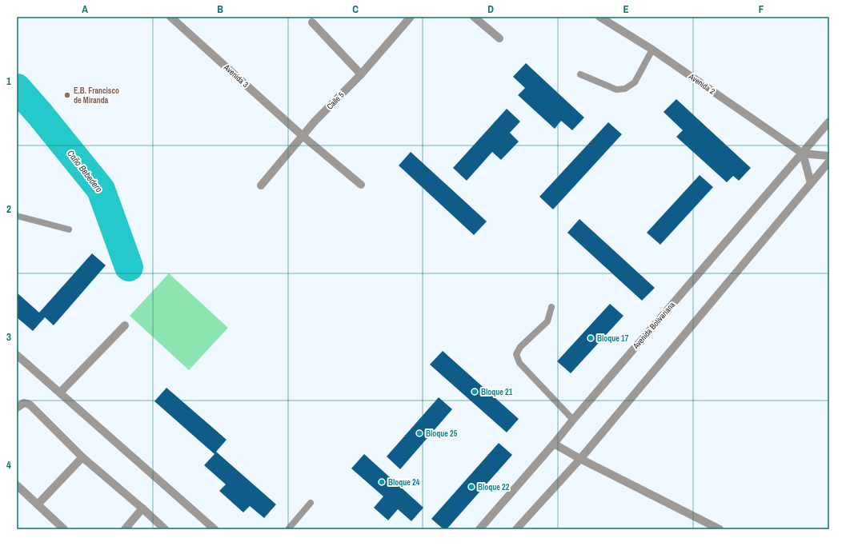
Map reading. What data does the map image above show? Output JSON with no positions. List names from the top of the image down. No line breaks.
{"streets":{"street":["Avenida 3","Avenida 2","Calle 5","Avenida Bolivariana"]},"crossings":[["Avenida 3","Calle 5"],["Avenida 2","Avenida Bolivariana"]],"water":["Caño Bebedero"],"places":["E.B. Francisco de Miranda","Bloque 17","Bloque 21","Bloque 25","Bloque 24","Bloque 22"],"grid":{"columns":["A","B","C","D","E","F"],"rows":["1","2","3","4"]}}
